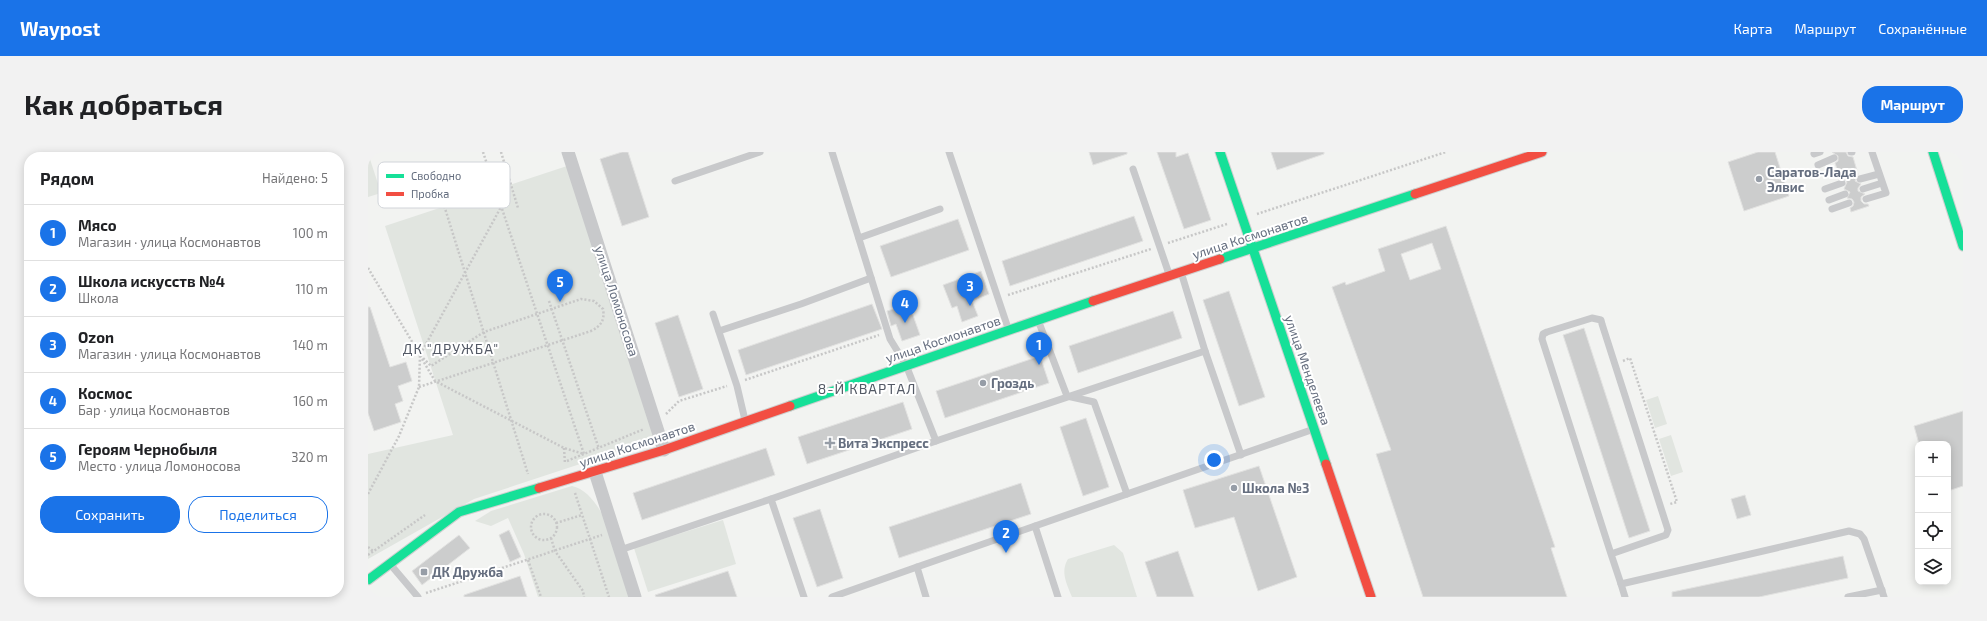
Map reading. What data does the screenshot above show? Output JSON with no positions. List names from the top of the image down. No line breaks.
{"streets":{"street":["улица Космонавтов","улица Ломоносова","улица Менделеева"]},"crossings":[["улица Космонавтов","улица Ломоносова"],["улица Космонавтов","улица Менделеева"]],"districts":["ДК \"ДРУЖБА\"","8-Й КВАРТАЛ"],"places":{"other":["Саратов-Лада Элвис","Гроздь","Школа №3"],"health":["Вита Экспресс"],"transit":["ДК Дружба"]},"legend":["Свободно","Пробка"],"page":{"header":"Waypost","nav":["Карта","Маршрут","Сохранённые"],"buttons":["Маршрут",["Сохранить","Поделиться"]],"title":"Как добраться","heading":["Рядом","Найдено: 5"],"list":[{"mark":"1","name":"Мясо","note":"Магазин · улица Космонавтов","value":"100 m"},{"mark":"2","name":"Школа искусств №4","note":"Школа","value":"110 m"},{"mark":"3","name":"Ozon","note":"Магазин · улица Космонавтов","value":"140 m"},{"mark":"4","name":"Космос","note":"Бар · улица Космонавтов","value":"160 m"},{"mark":"5","name":"Героям Чернобыля","note":"Место · улица Ломоносова","value":"320 m"}],"pins":["5","3","4","1","2"],"map_buttons":["+","−"]}}
